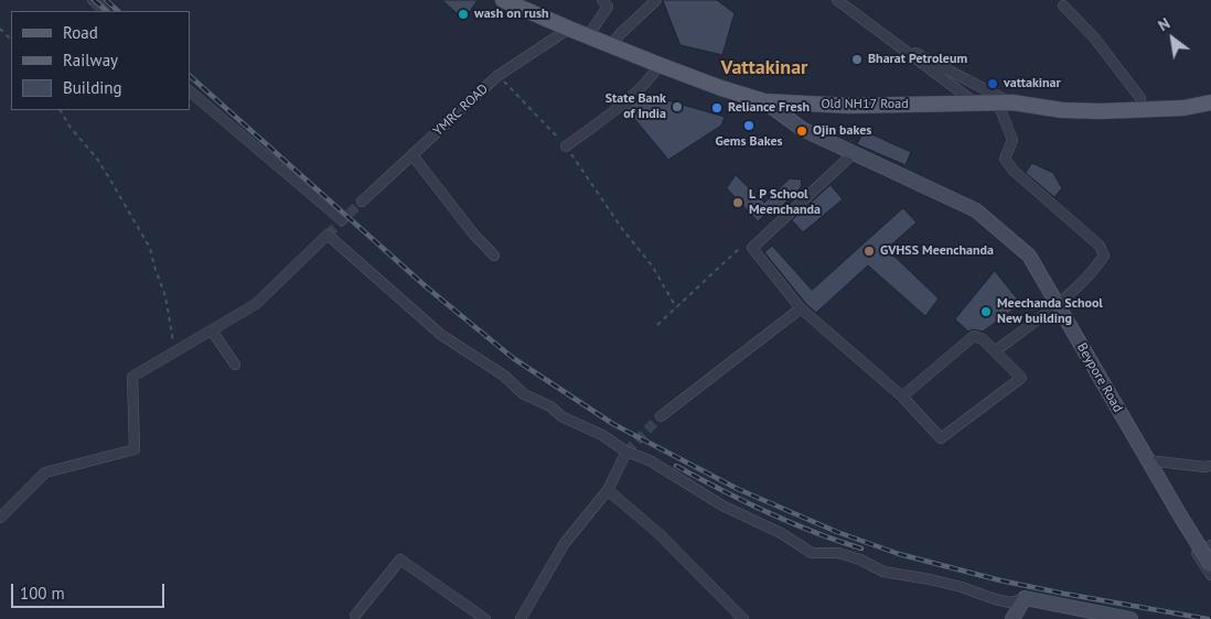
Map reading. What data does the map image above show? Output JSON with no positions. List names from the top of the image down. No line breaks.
{"streets":{"main road":["Old NH17 Road","Beypore Road"],"street":["YMRC ROAD"]},"crossings":[["Old NH17 Road","YMRC ROAD"],["Old NH17 Road","Beypore Road"]],"districts":["Vattakinar"],"places":["wash on rush","Bharat Petroleum","vattakinar","State Bank of India","Reliance Fresh","Gems Bakes","Ojin bakes","L P School Meenchanda","GVHSS Meenchanda","Meechanda School New building"],"legend":["Road","Railway","Building"],"scale_bar":"100 m","north":"top left"}
